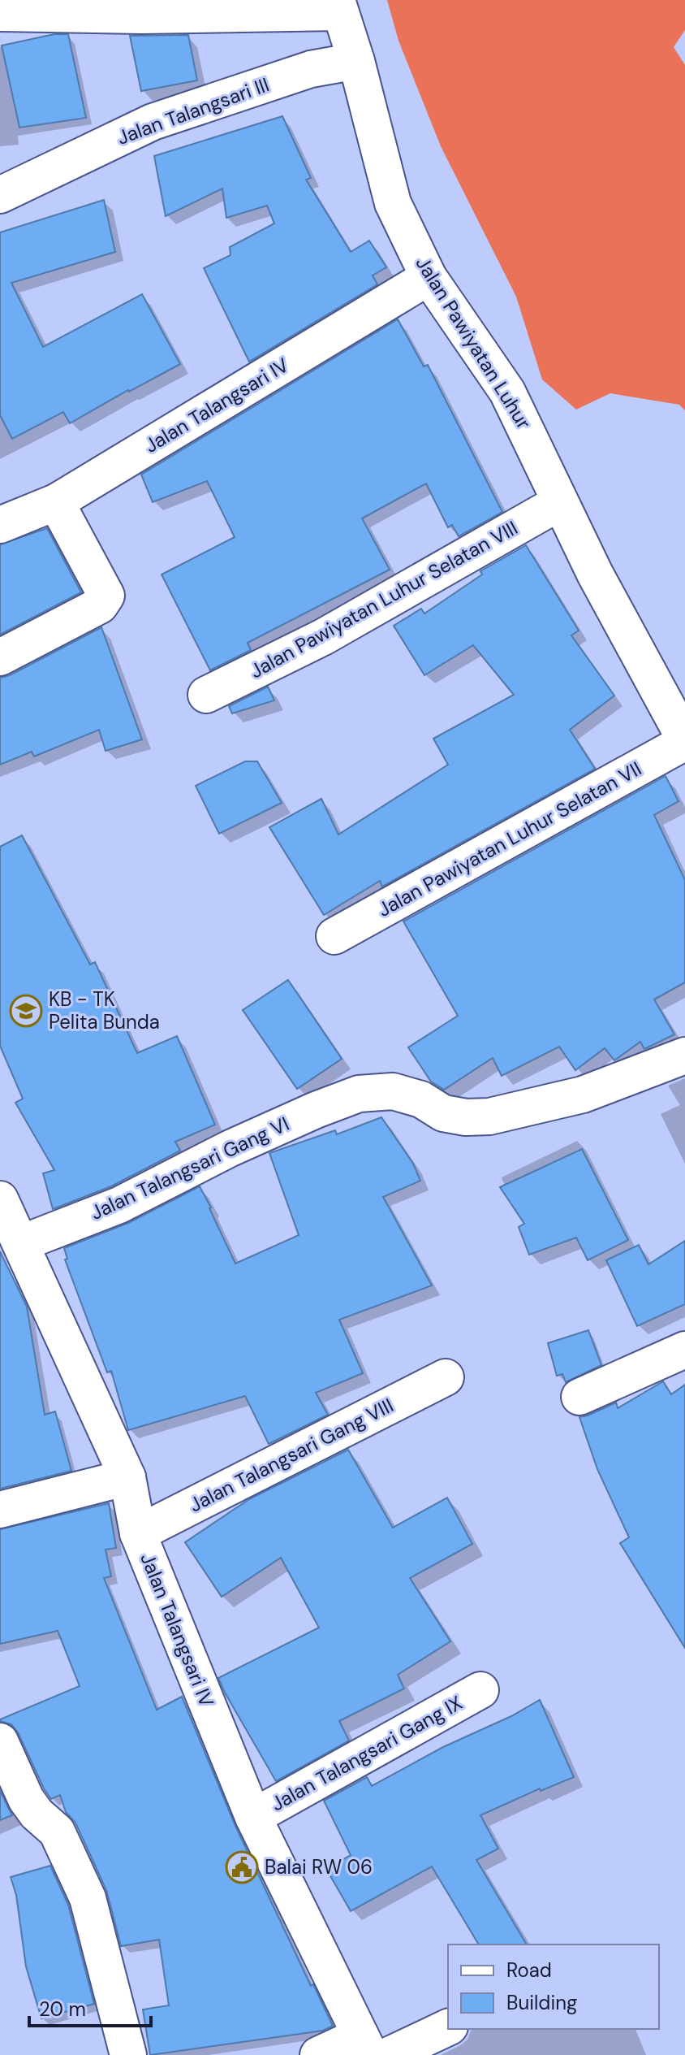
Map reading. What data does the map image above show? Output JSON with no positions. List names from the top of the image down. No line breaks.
{"streets":{"street":["Jalan Talangsari III","Jalan Pawiyatan Luhur","Jalan Talangsari IV","Jalan Pawiyatan Luhur Selatan VIII","Jalan Pawiyatan Luhur Selatan VII","Jalan Talangsari Gang VI","Jalan Talangsari Gang VIII","Jalan Talangsari Gang IX"]},"crossings":[["Jalan Talangsari III","Jalan Pawiyatan Luhur"],["Jalan Pawiyatan Luhur","Jalan Talangsari IV"],["Jalan Pawiyatan Luhur","Jalan Pawiyatan Luhur Selatan VIII"],["Jalan Pawiyatan Luhur","Jalan Pawiyatan Luhur Selatan VII"],["Jalan Talangsari IV","Jalan Talangsari Gang VI"],["Jalan Talangsari IV","Jalan Talangsari Gang VIII"],["Jalan Talangsari IV","Jalan Talangsari Gang IX"]],"places":{"school or university":["KB - TK Pelita Bunda"],"public building":["Balai RW 06"]},"legend":["Road","Building"],"scale_bar":"20 m"}
